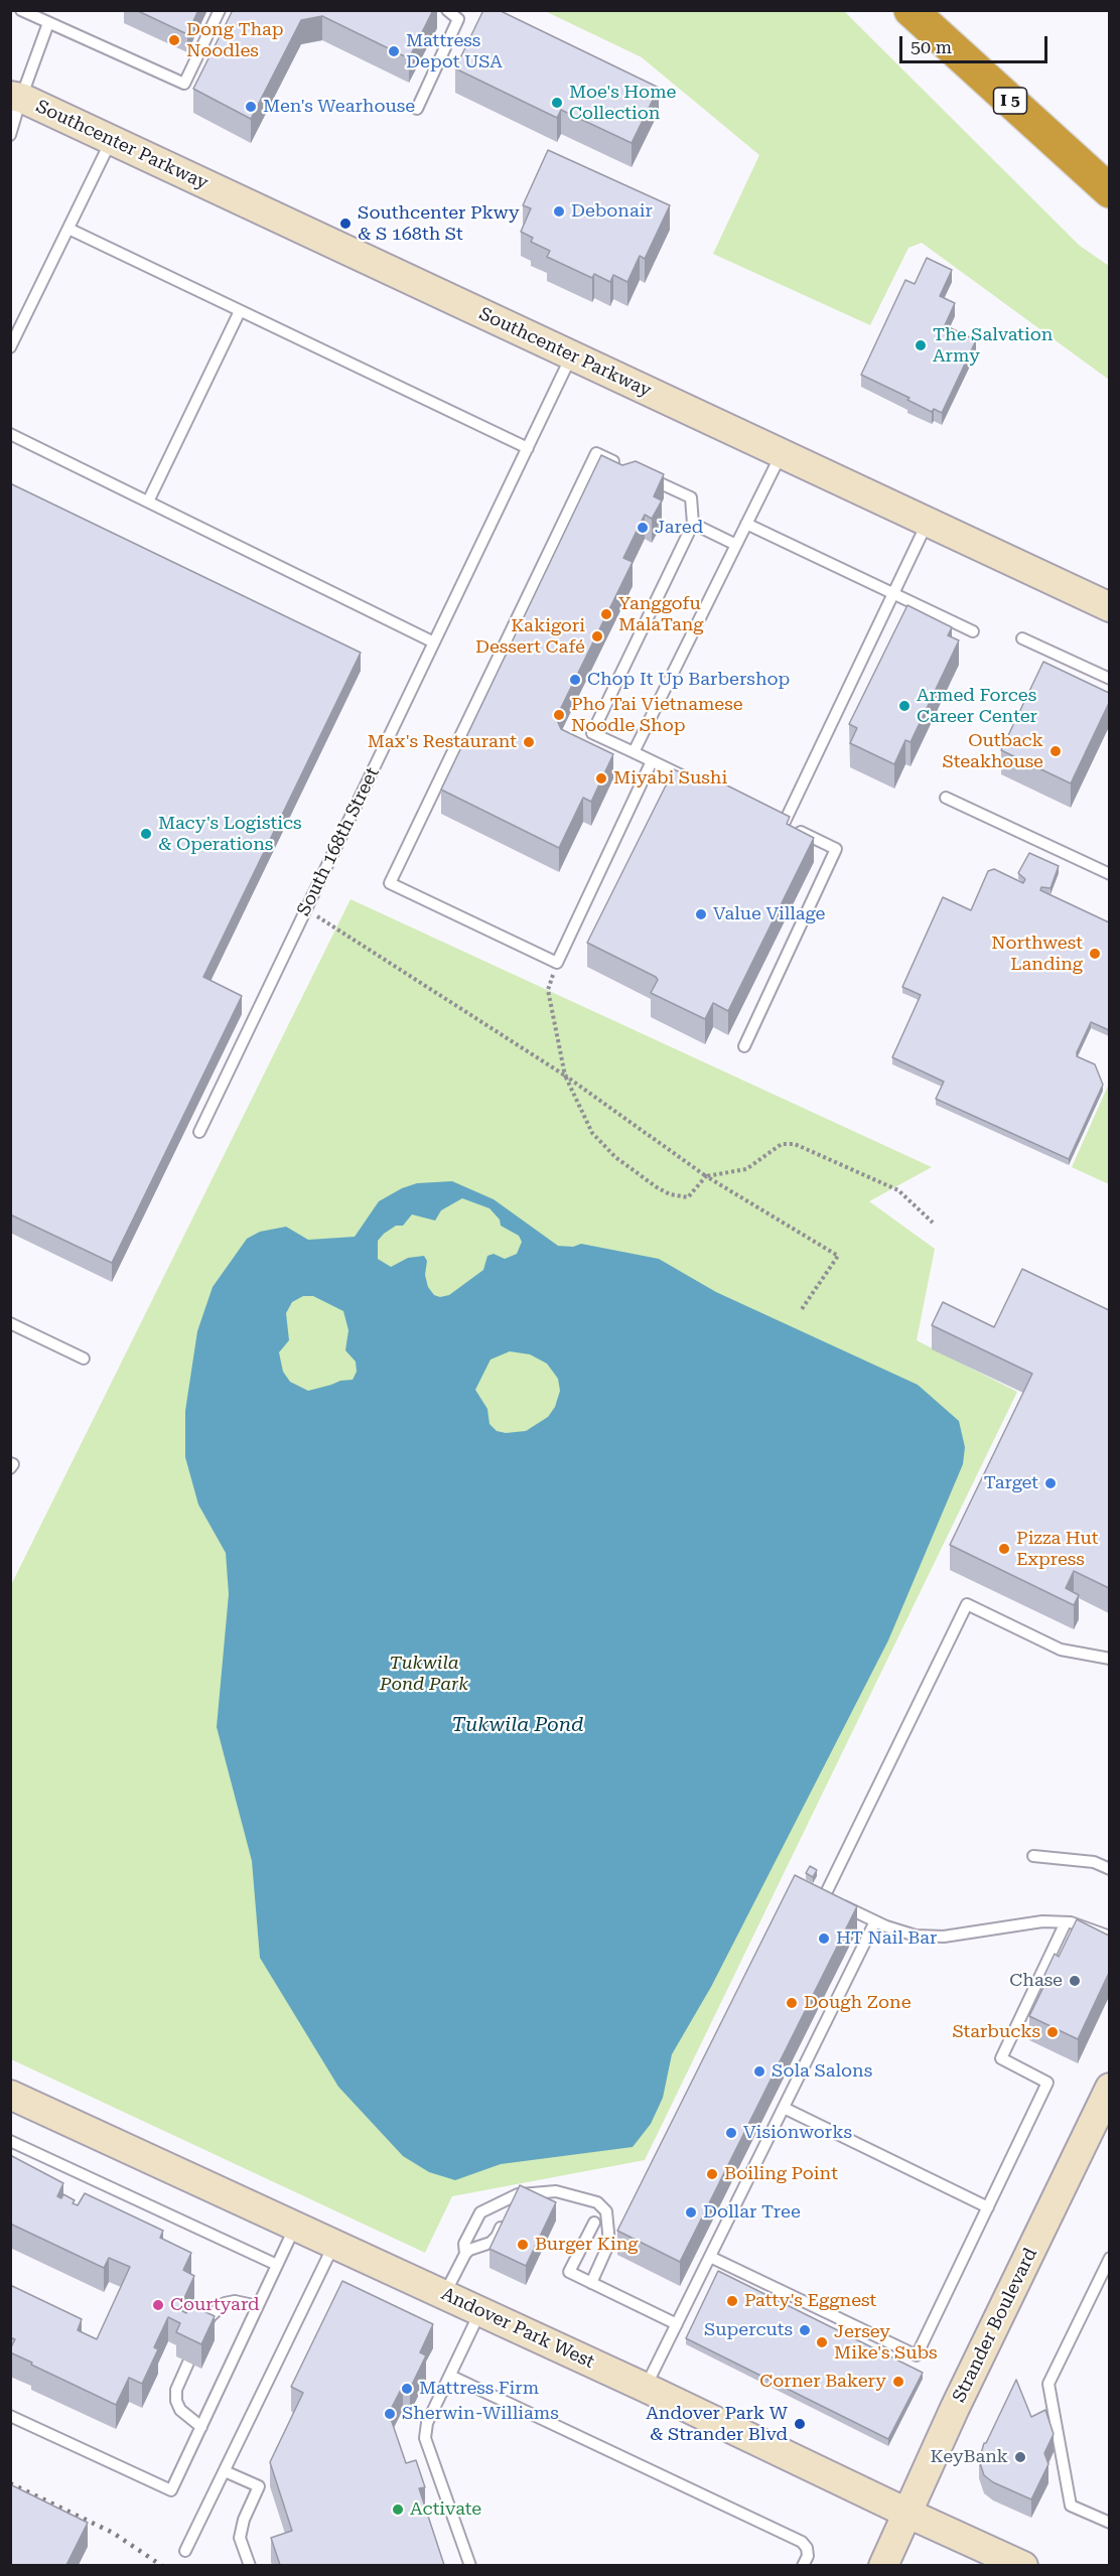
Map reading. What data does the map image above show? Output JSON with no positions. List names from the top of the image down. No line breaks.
{"streets":{"highway":["I 5"],"main road":["Southcenter Parkway","Strander Boulevard","Andover Park West"],"lane":["South 168th Street"]},"crossings":[["Southcenter Parkway","South 168th Street"],["Strander Boulevard","Andover Park West"]],"water":["Tukwila Pond"],"parks":["Tukwila Pond Park"],"places":["Dong Thap Noodles","Mattress Depot USA","Moe's Home Collection","Men's Wearhouse","Debonair","Southcenter Pkwy & S 168th St","The Salvation Army","Jared","Yanggofu MalaTang","Kakigori Dessert Café","Chop It Up Barbershop","Armed Forces Career Center","Pho Tai Vietnamese Noodle Shop","Max's Restaurant","Outback Steakhouse","Miyabi Sushi","Macy's Logistics & Operations","Value Village","Northwest Landing","Target","Pizza Hut Express","HT Nail Bar","Chase","Dough Zone","Starbucks","Sola Salons","Visionworks","Boiling Point","Dollar Tree","Burger King","Patty's Eggnest","Courtyard","Supercuts","Jersey Mike's Subs","Corner Bakery","Mattress Firm","Sherwin-Williams","Andover Park W & Strander Blvd","KeyBank","Activate"],"scale_bar":"50 m"}
